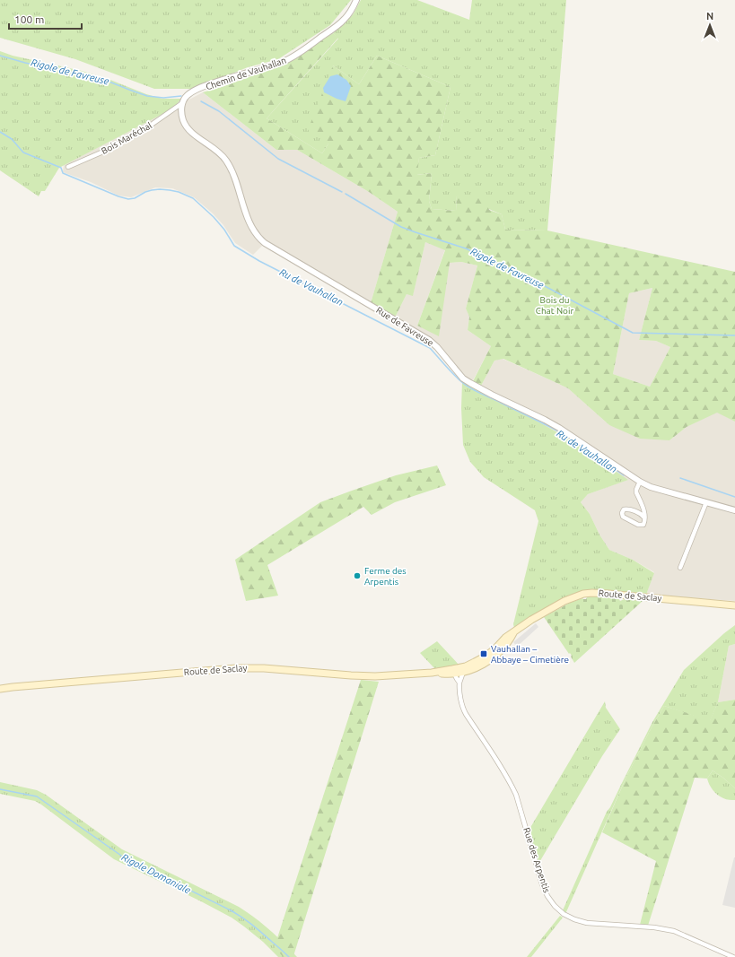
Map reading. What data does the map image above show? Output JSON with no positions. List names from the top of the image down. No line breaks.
{"streets":{"main road":["Route de Saclay"],"street":["Chemin de Vauhallan","Bois Maréchal","Rue de Favreuse","Rue des Arpentis"]},"crossings":[["Chemin de Vauhallan","Bois Maréchal"],["Chemin de Vauhallan","Rue de Favreuse"],["Bois Maréchal","Rue de Favreuse"],["Route de Saclay","Rue des Arpentis"]],"water":["Rigole de Favreuse","Ru de Vauhallan","Rigole Domaniale"],"parks":["Bois du Chat Noir"],"places":{"other":["Ferme des Arpentis"],"transit":["Vauhallan – Abbaye – Cimetière"]},"scale_bar":"100 m","north":"top"}
